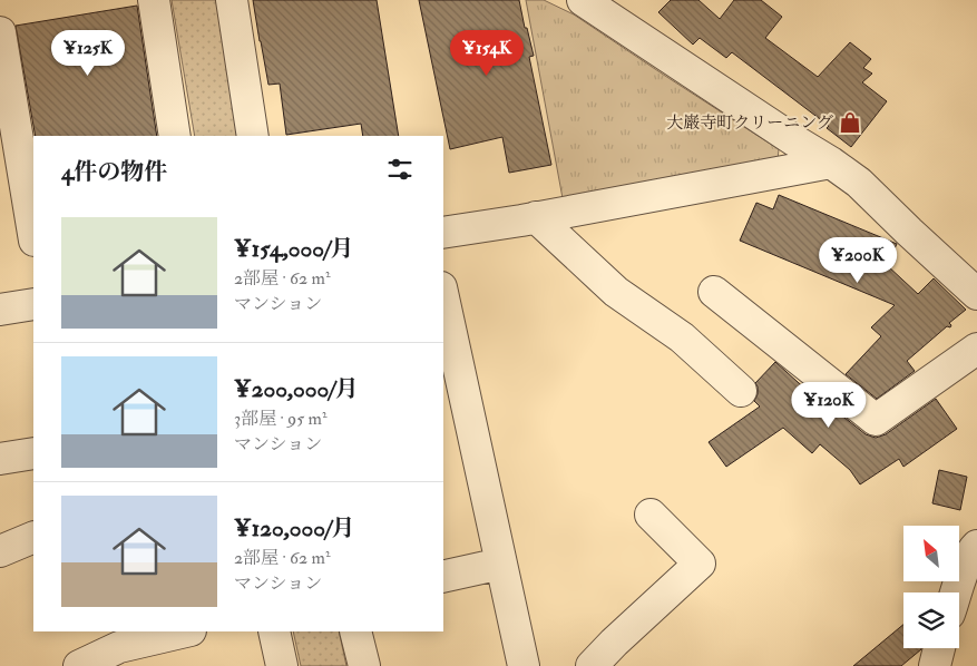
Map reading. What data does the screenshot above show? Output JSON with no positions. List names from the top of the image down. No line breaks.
{"places":{"shop":["大巌寺町クリーニング"]},"north":"top left","page":{"price":["¥125K","¥154K","¥200K","¥120K"],"heading":"4件の物件","list":[{"name":"¥154,000/月","note":"2部屋 · 62 m² · マンション"},{"name":"¥200,000/月","note":"3部屋 · 95 m² · マンション"},{"name":"¥120,000/月","note":"2部屋 · 62 m² · マンション"}]}}
